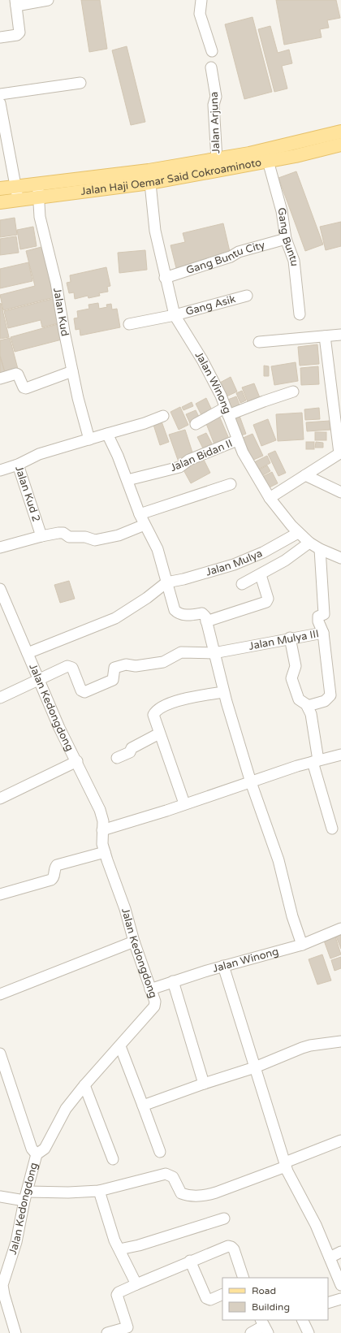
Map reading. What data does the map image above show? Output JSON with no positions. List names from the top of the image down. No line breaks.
{"streets":{"main road":["Jalan Haji Oemar Said Cokroaminoto"],"street":["Jalan Arjuna","Gang Buntu","Gang Buntu City","Gang Asik","Jalan Kud","Jalan Winong","Jalan Bidan II","Jalan Kud 2","Jalan Mulya","Jalan Mulya III","Jalan Kedongdong"]},"crossings":[["Jalan Arjuna","Jalan Haji Oemar Said Cokroaminoto"],["Jalan Haji Oemar Said Cokroaminoto","Gang Buntu"],["Jalan Haji Oemar Said Cokroaminoto","Jalan Kud"],["Jalan Haji Oemar Said Cokroaminoto","Jalan Winong"],["Gang Buntu","Gang Buntu City"],["Gang Buntu City","Jalan Winong"],["Gang Asik","Jalan Winong"],["Jalan Kud","Jalan Kud 2"],["Jalan Winong","Jalan Bidan II"],["Jalan Winong","Jalan Mulya"],["Jalan Winong","Jalan Mulya III"],["Jalan Winong","Jalan Kedongdong"],["Jalan Mulya III","Jalan Kedongdong"]],"legend":["Road","Building"]}
